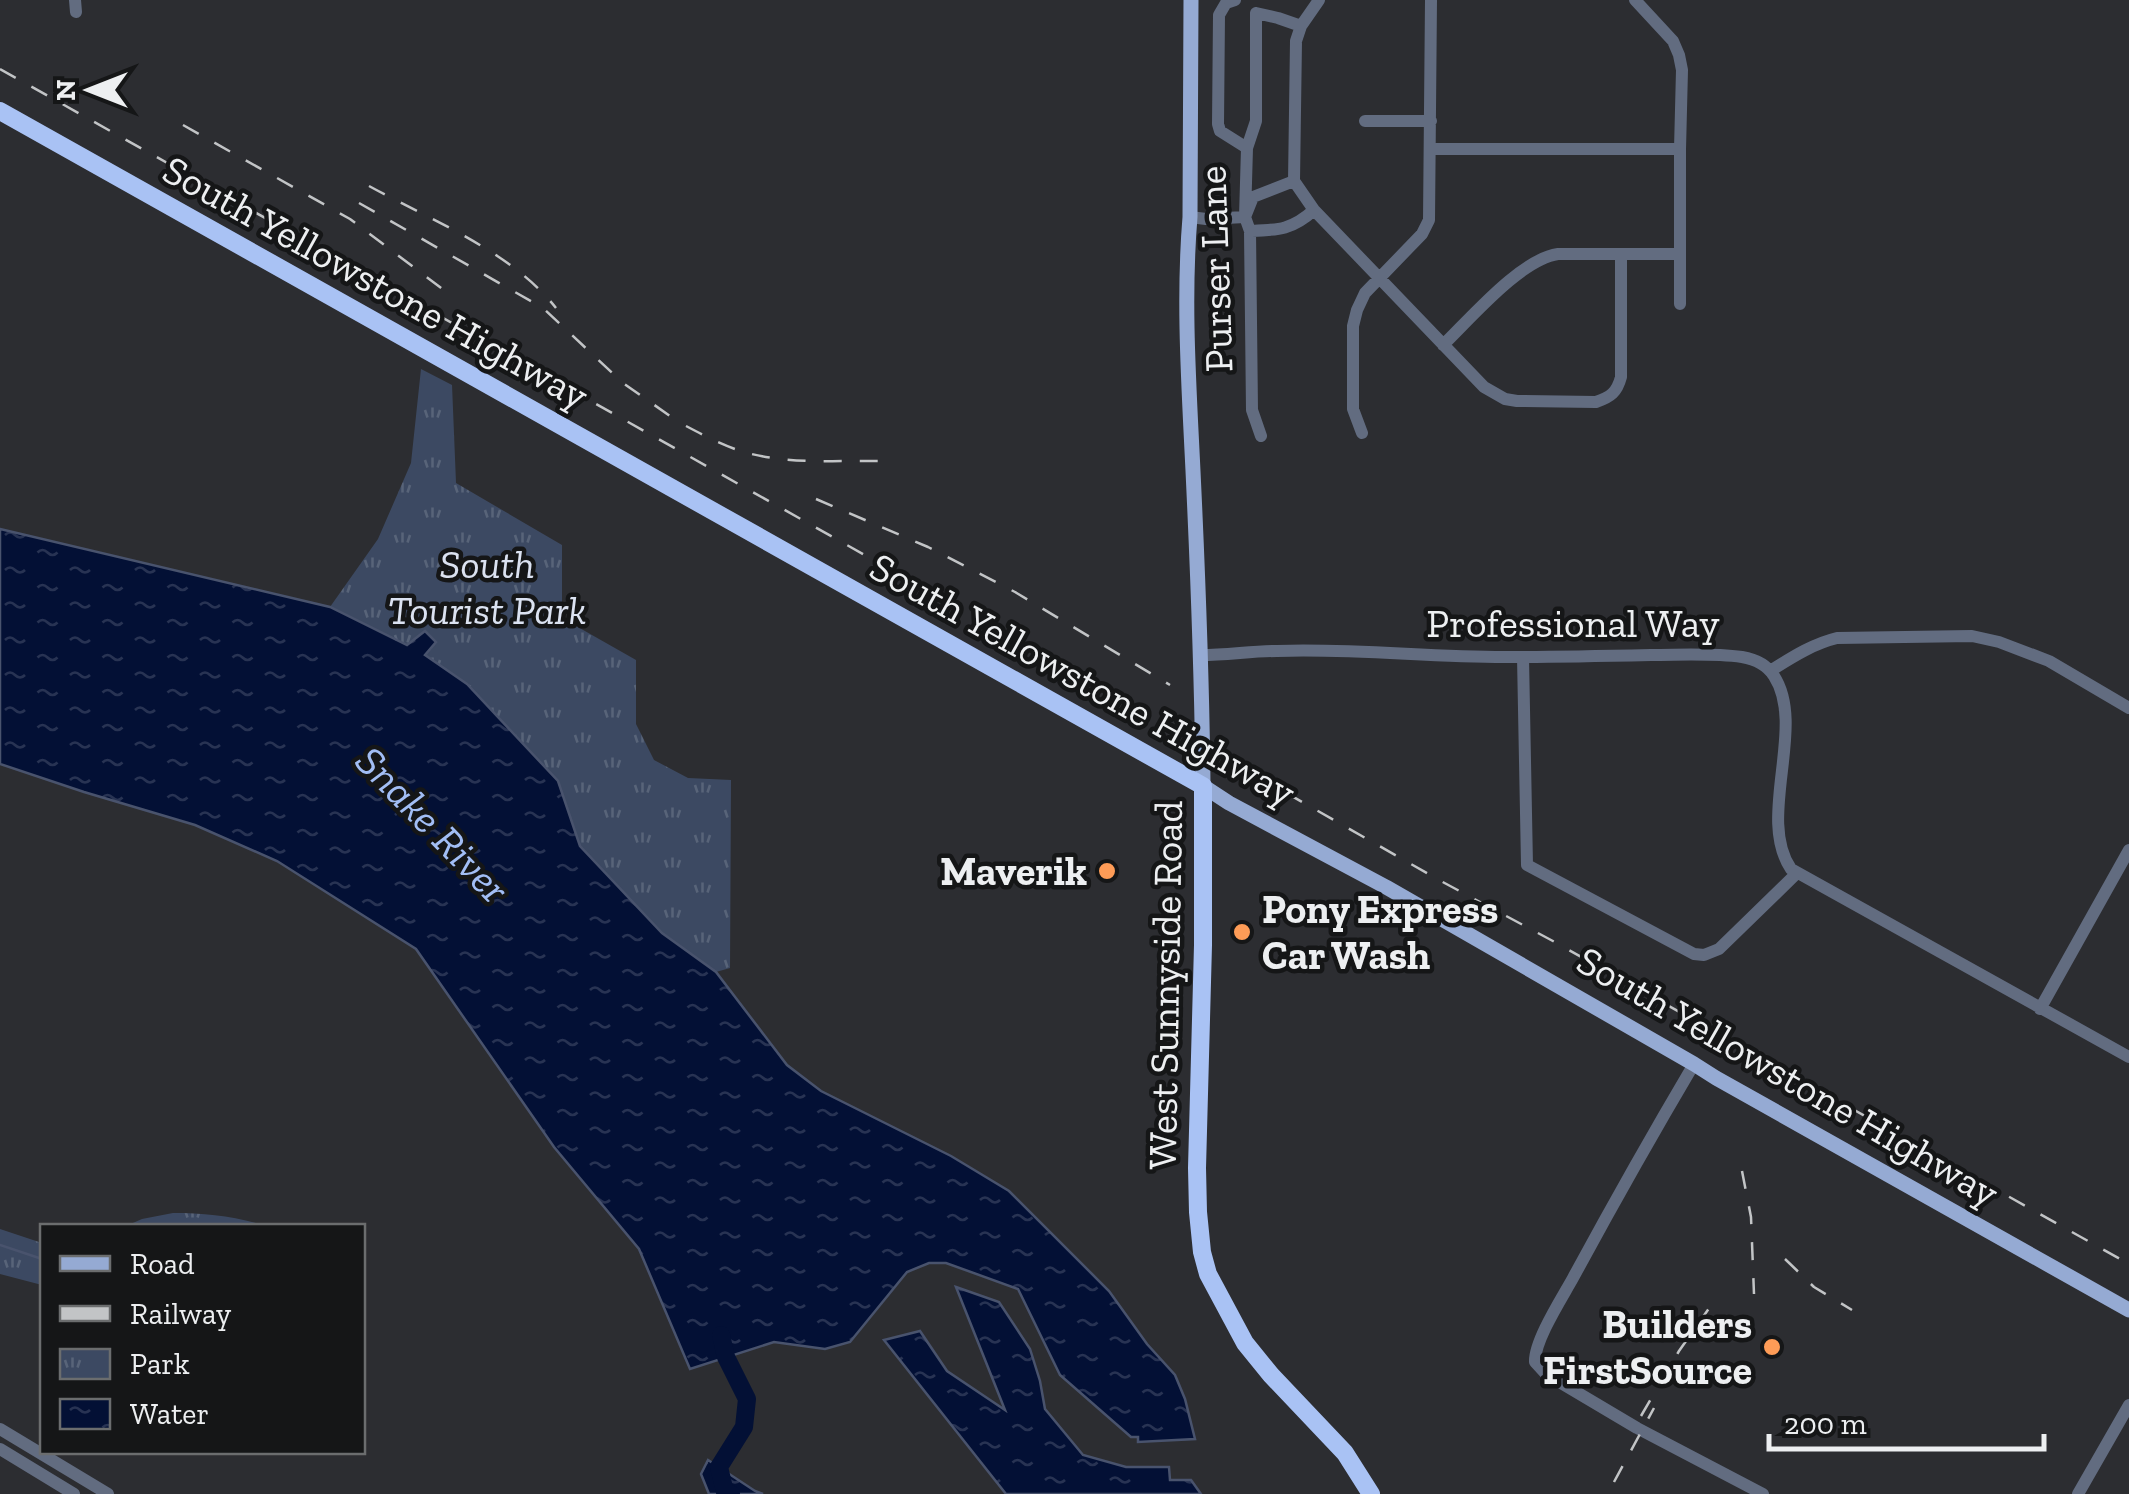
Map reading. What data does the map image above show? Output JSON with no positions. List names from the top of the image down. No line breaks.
{"streets":{"highway":["South Yellowstone Highway","West Sunnyside Road"],"street":["Purser Lane","Professional Way"]},"crossings":[["South Yellowstone Highway","West Sunnyside Road"],["Professional Way","West Sunnyside Road"]],"water":["Snake River"],"parks":["South Tourist Park"],"places":["Maverik","Pony Express Car Wash","Builders FirstSource"],"legend":["Road","Railway","Park","Water"],"scale_bar":"200 m","north":"left"}
